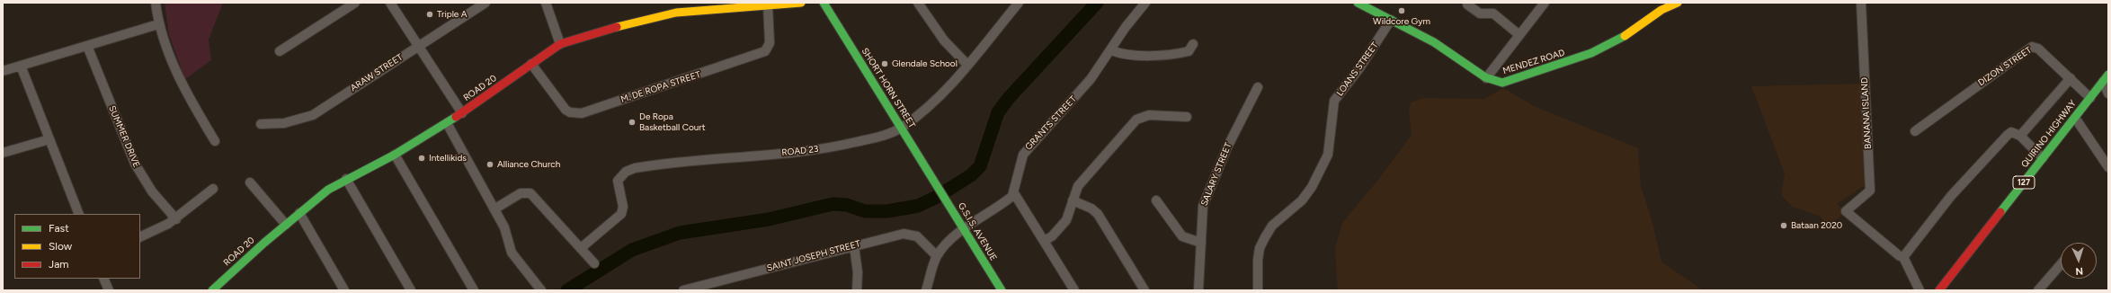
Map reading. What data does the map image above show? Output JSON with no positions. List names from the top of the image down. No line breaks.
{"streets":{"street":["MENDEZ ROAD","DIZON STREET","LOANS STREET","ARAW STREET","M. DE ROPA STREET","ROAD 20","SHORT HORN STREET","BANANA ISLAND","GRANTS STREET","QUIRINO HIGHWAY","SUMMER DRIVE","ROAD 23","SALARY STREET","127","G.S.I.S. AVENUE","SAINT JOSEPH STREET"]},"crossings":[["MENDEZ ROAD","LOANS STREET"],["DIZON STREET","QUIRINO HIGHWAY"],["M. DE ROPA STREET","ROAD 20"],["SHORT HORN STREET","ROAD 23"],["SHORT HORN STREET","G.S.I.S. AVENUE"]],"places":["Wildcore Gym","Triple A","Glendale School","De Ropa Basketball Court","Intellikids","Alliance Church","Bataan 2020"],"legend":["Fast","Slow","Jam"],"north":"bottom"}
